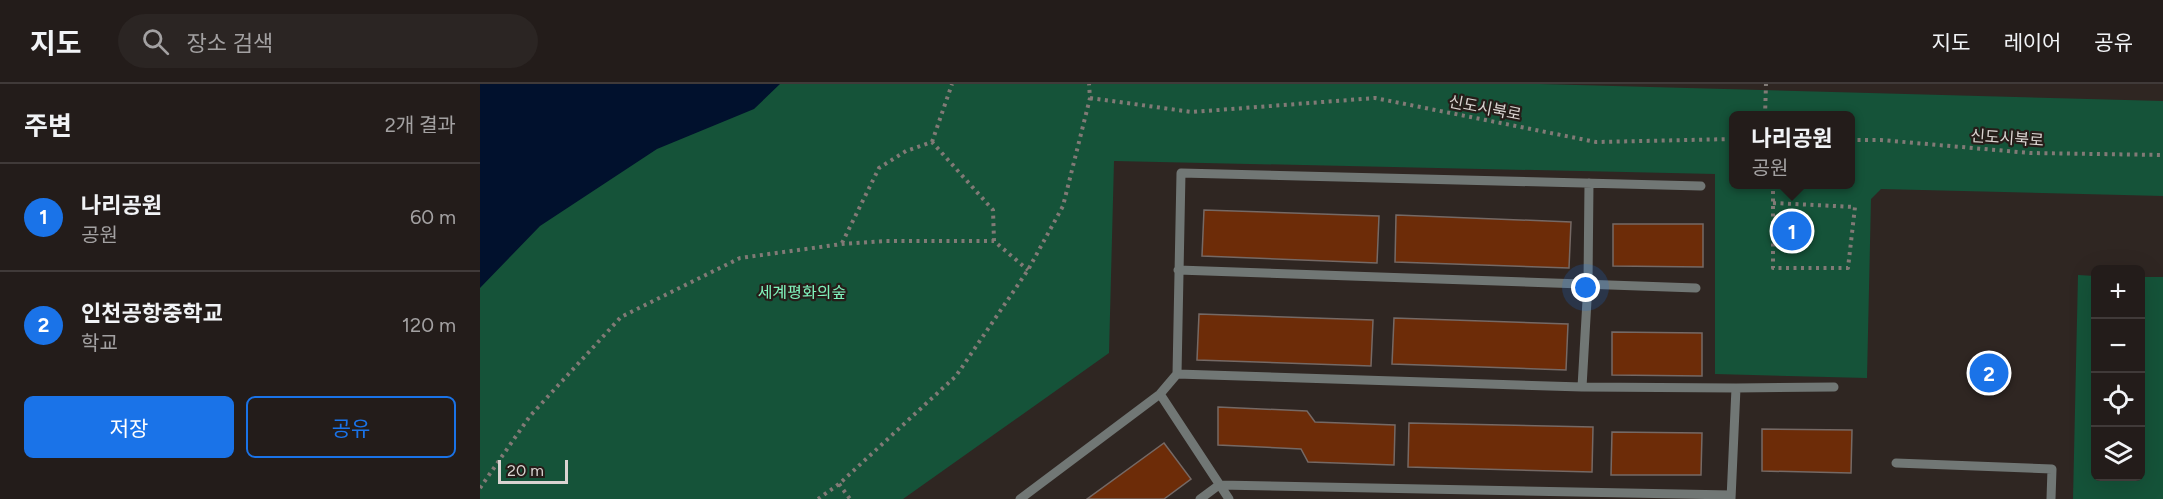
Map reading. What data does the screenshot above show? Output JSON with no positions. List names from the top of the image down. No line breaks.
{"streets":{"path":["신도시북로"]},"parks":["세계평화의숲"],"scale_bar":"20 m","page":{"header":"지도","search":"장소 검색","nav":["지도","레이어","공유"],"heading":["주변","2개 결과"],"popup":["나리공원","공원"],"list":[{"mark":"1","name":"나리공원","note":"공원","value":"60 m"},{"mark":"2","name":"인천공항중학교","note":"학교","value":"120 m"}],"pins":["1","2"],"map_buttons":["+","−"],"buttons":["저장","공유"],"scale":"20 m"}}
